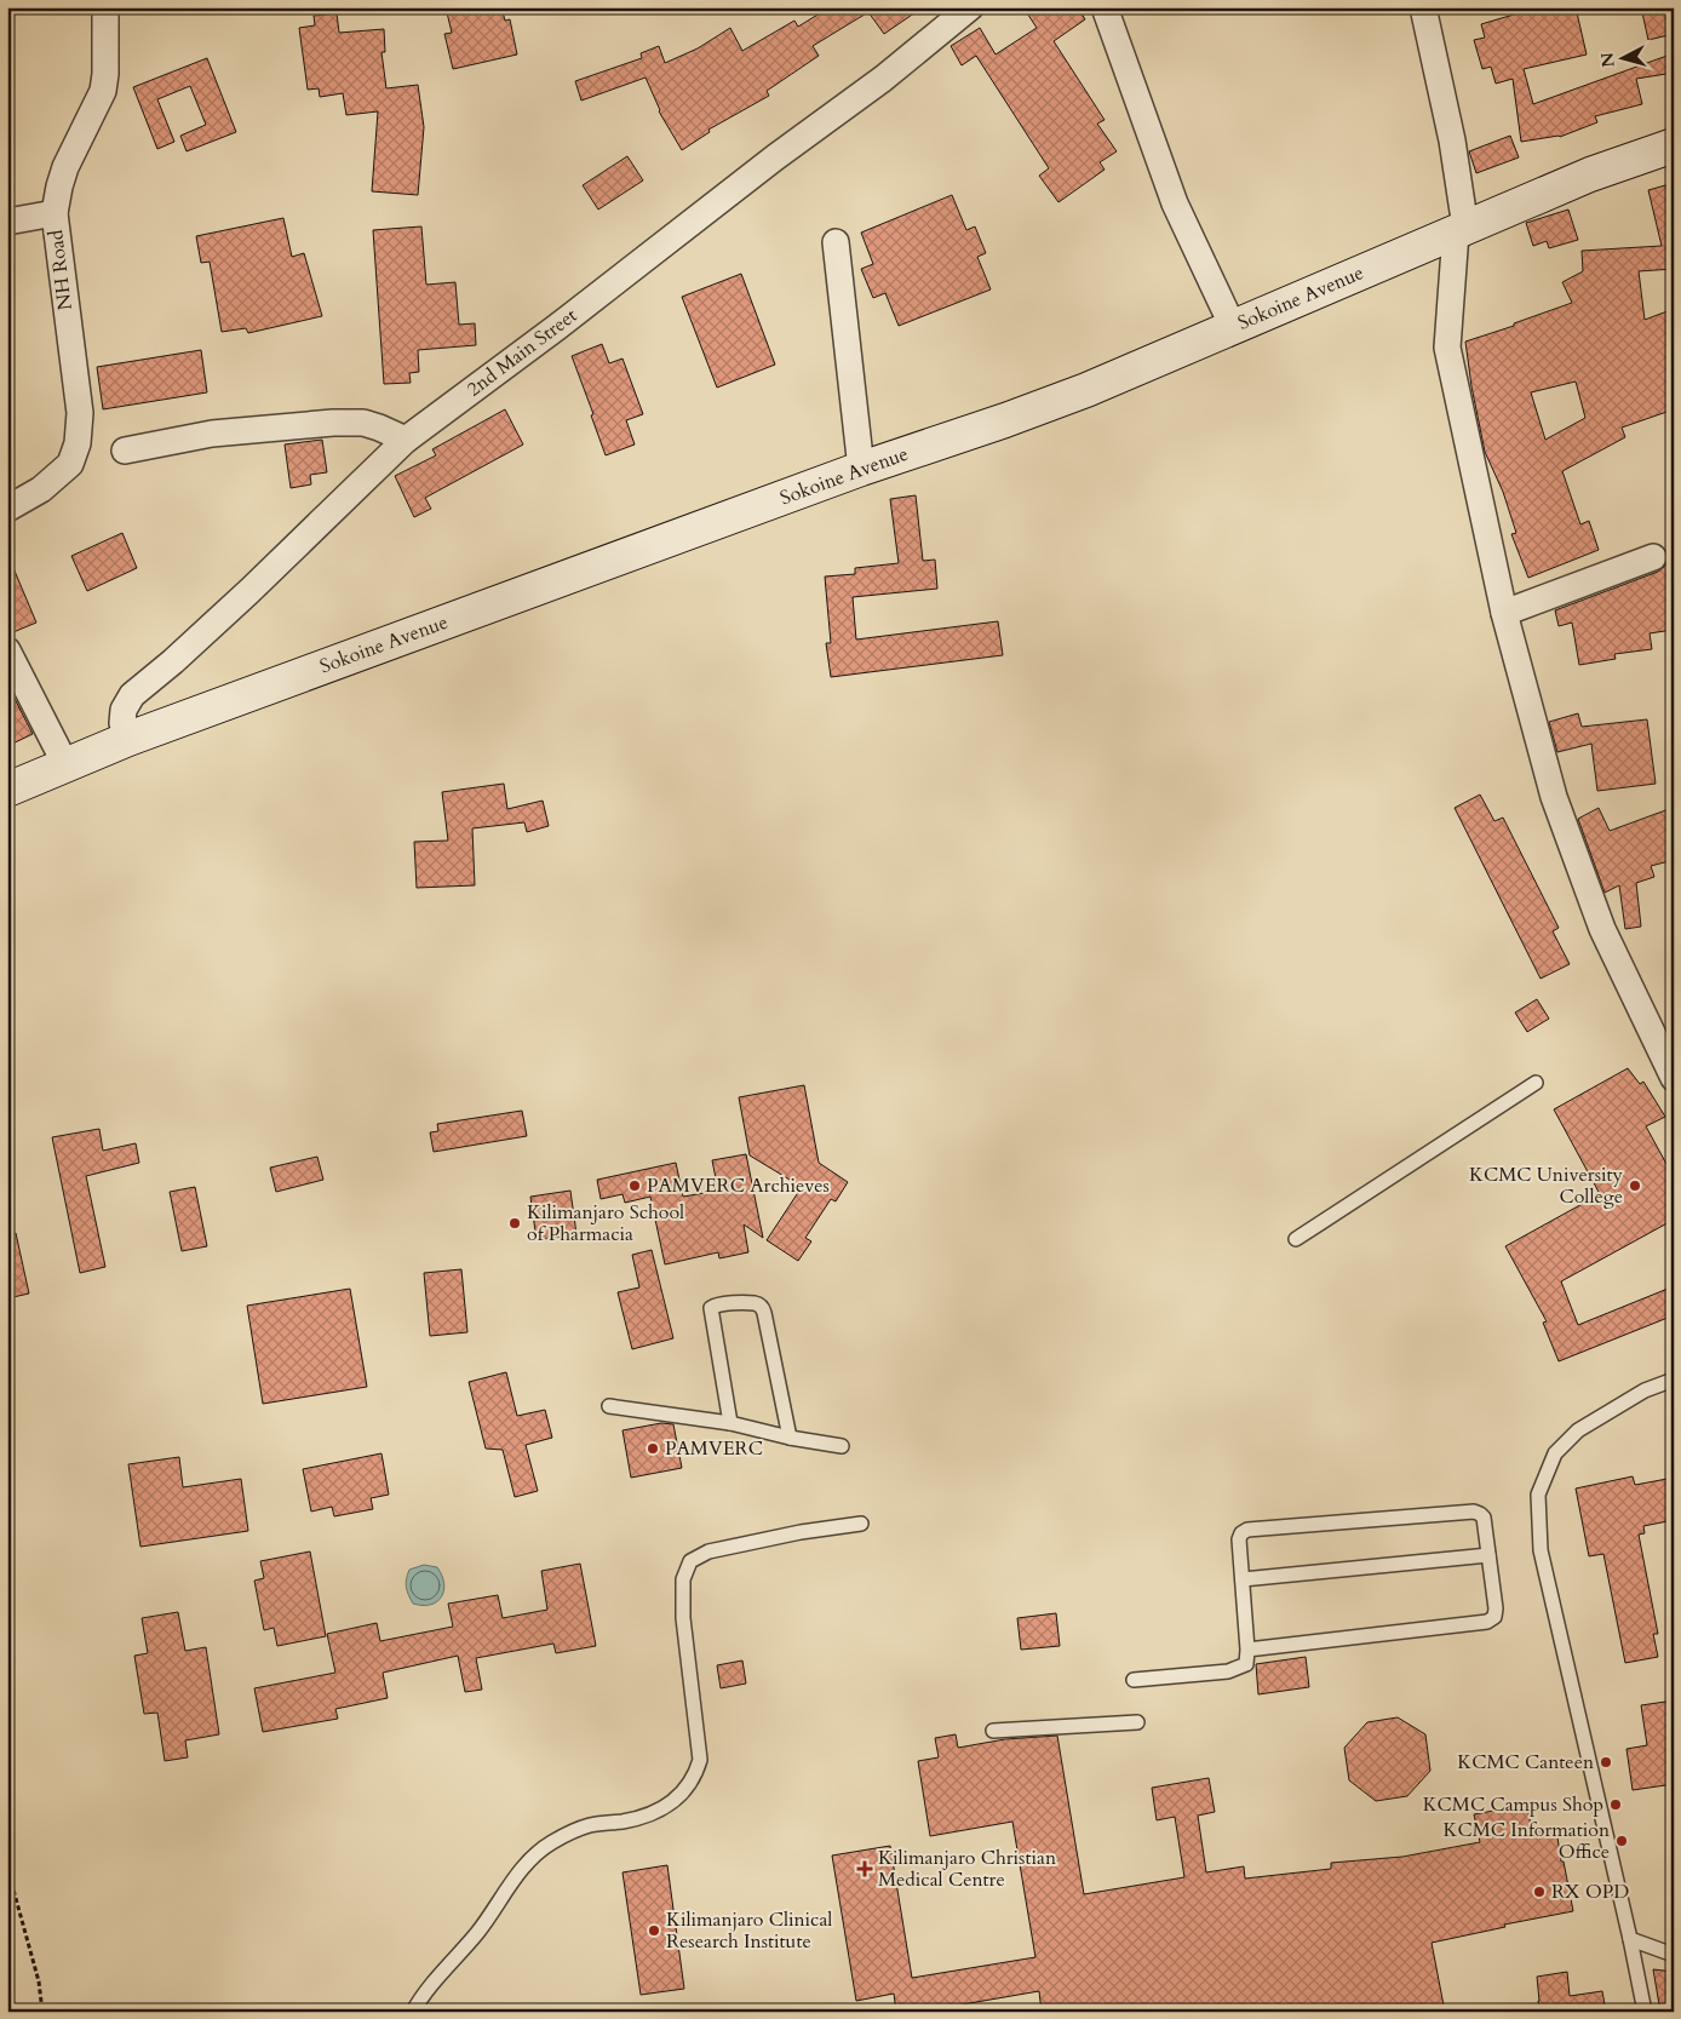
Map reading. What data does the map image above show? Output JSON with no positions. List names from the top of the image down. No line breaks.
{"streets":{"street":["NH Road","Sokoine Avenue","2nd Main Street"]},"crossings":[["Sokoine Avenue","2nd Main Street"]],"places":{"other":["PAMVERC Archieves","KCMC University College","Kilimanjaro School of Pharmacia","PAMVERC","KCMC Canteen","KCMC Campus Shop","KCMC Information Office","RX OPD","Kilimanjaro Clinical Research Institute"],"health":["Kilimanjaro Christian Medical Centre"]},"north":"left"}
